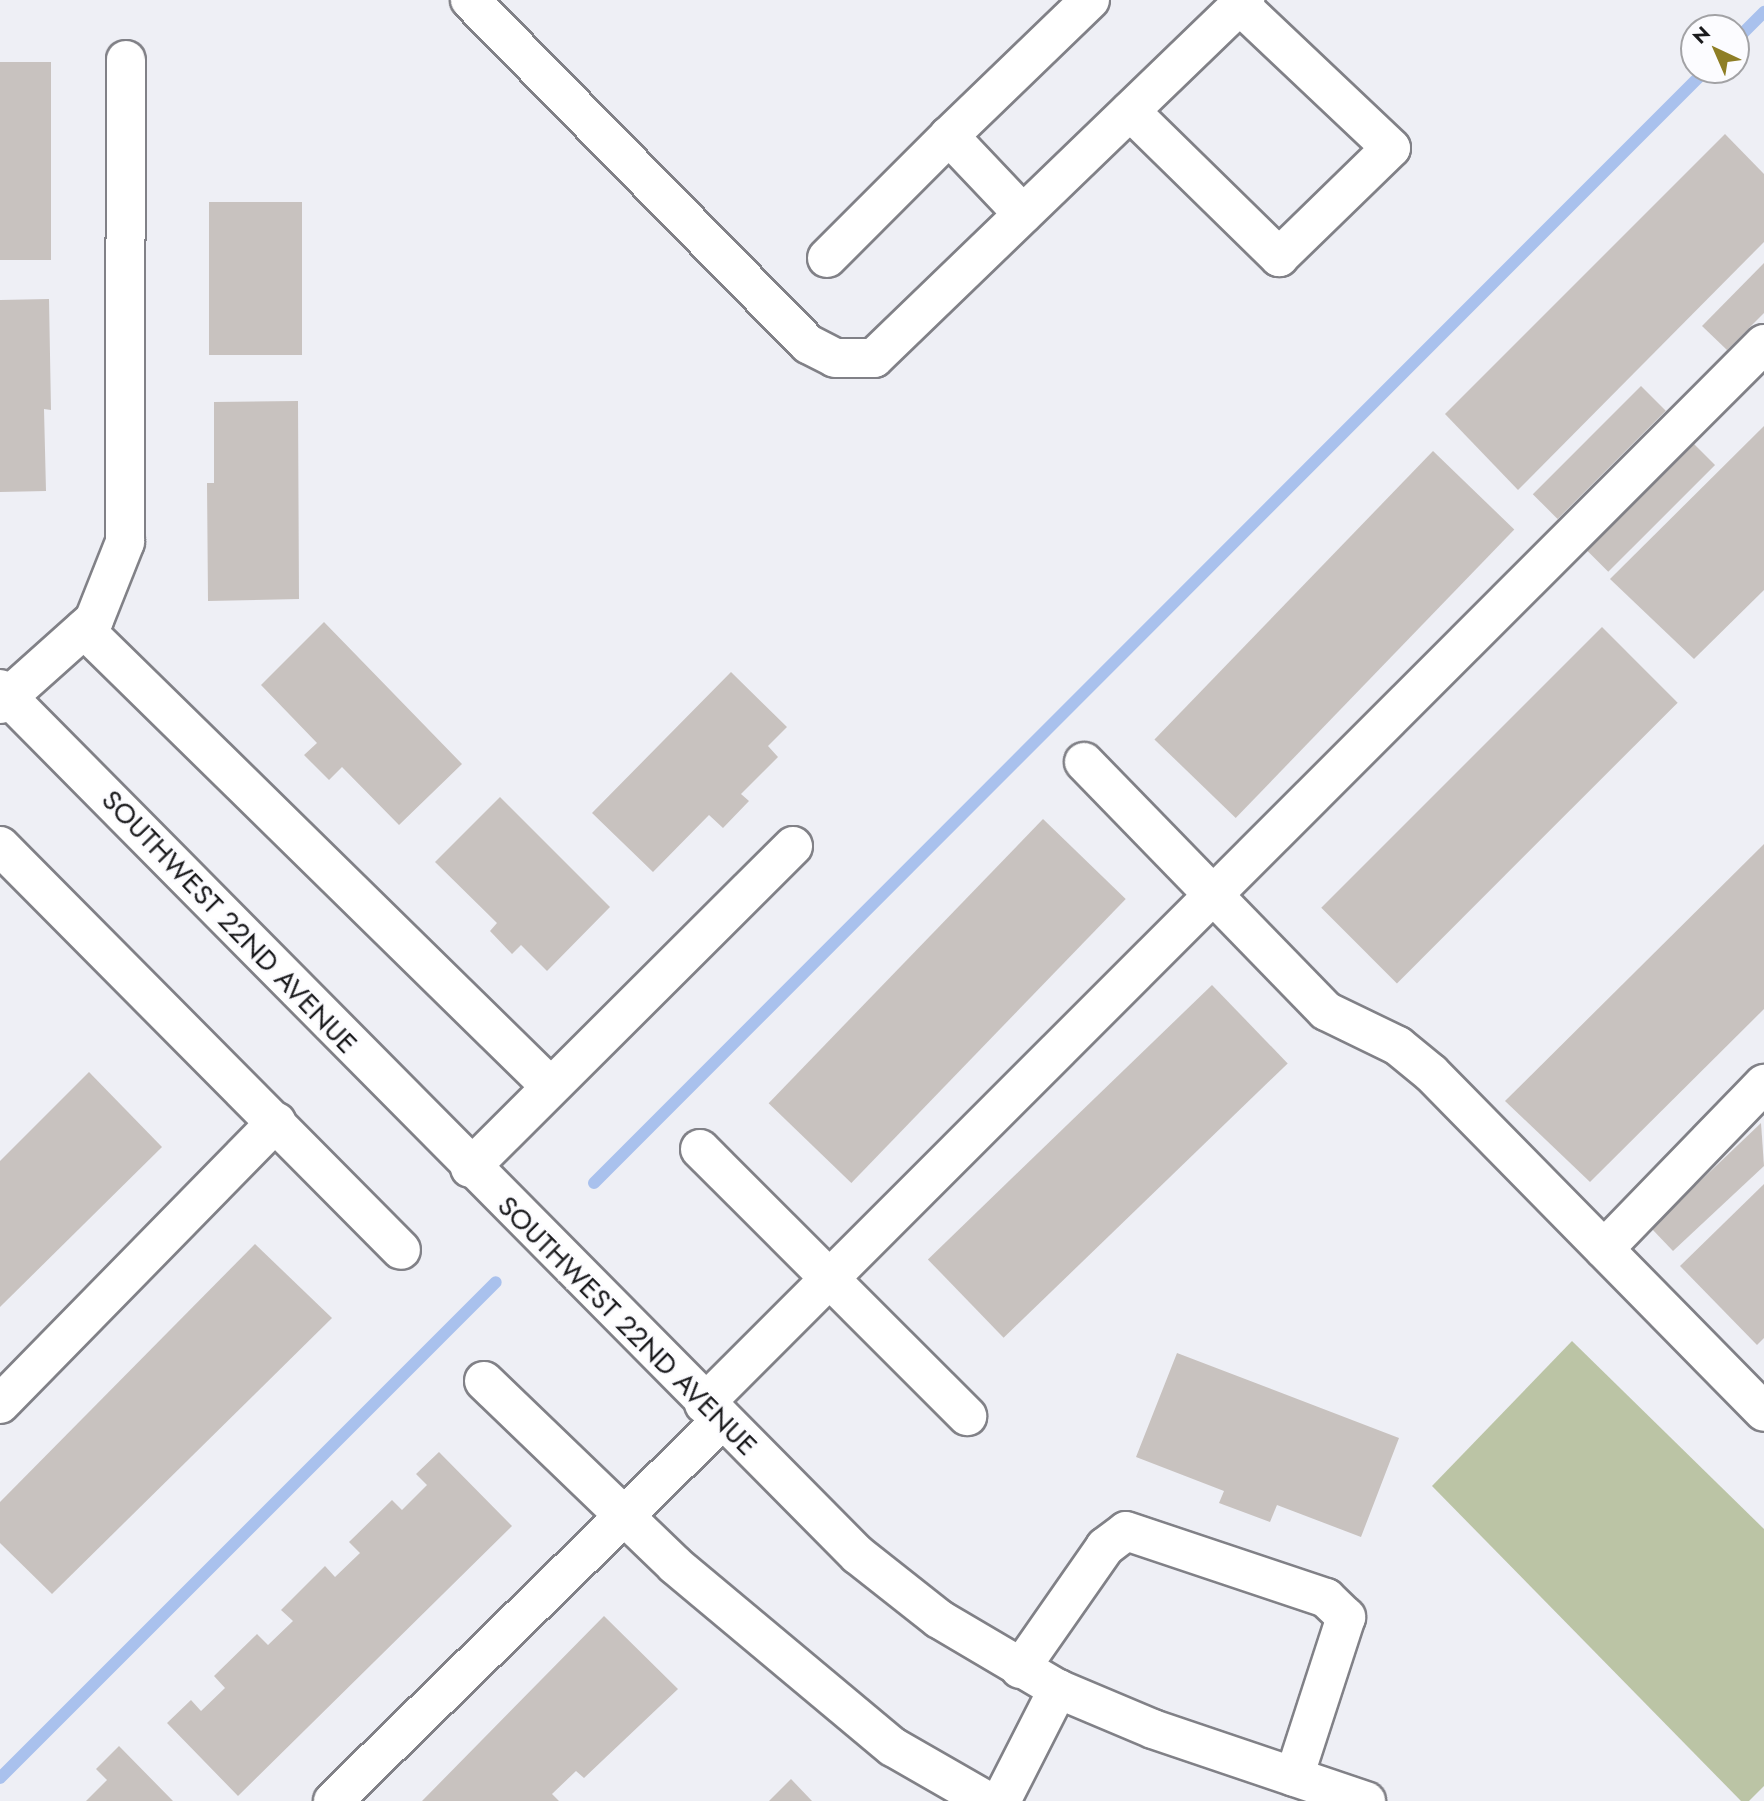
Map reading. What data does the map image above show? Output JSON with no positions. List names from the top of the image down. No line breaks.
{"streets":{"street":["SOUTHWEST 22ND AVENUE"]},"north":"top left"}
